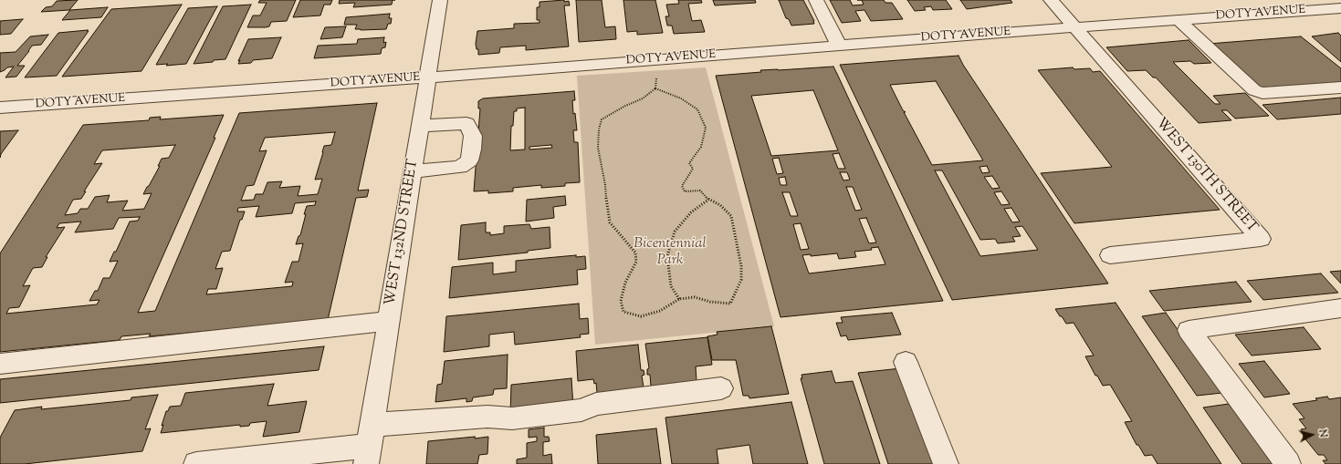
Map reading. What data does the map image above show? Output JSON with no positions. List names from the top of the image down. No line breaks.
{"streets":{"street":["DOTY AVENUE","WEST 130TH STREET","WEST 132ND STREET"]},"crossings":[["DOTY AVENUE","WEST 130TH STREET"],["DOTY AVENUE","WEST 132ND STREET"]],"parks":["Bicentennial Park"],"north":"right"}
